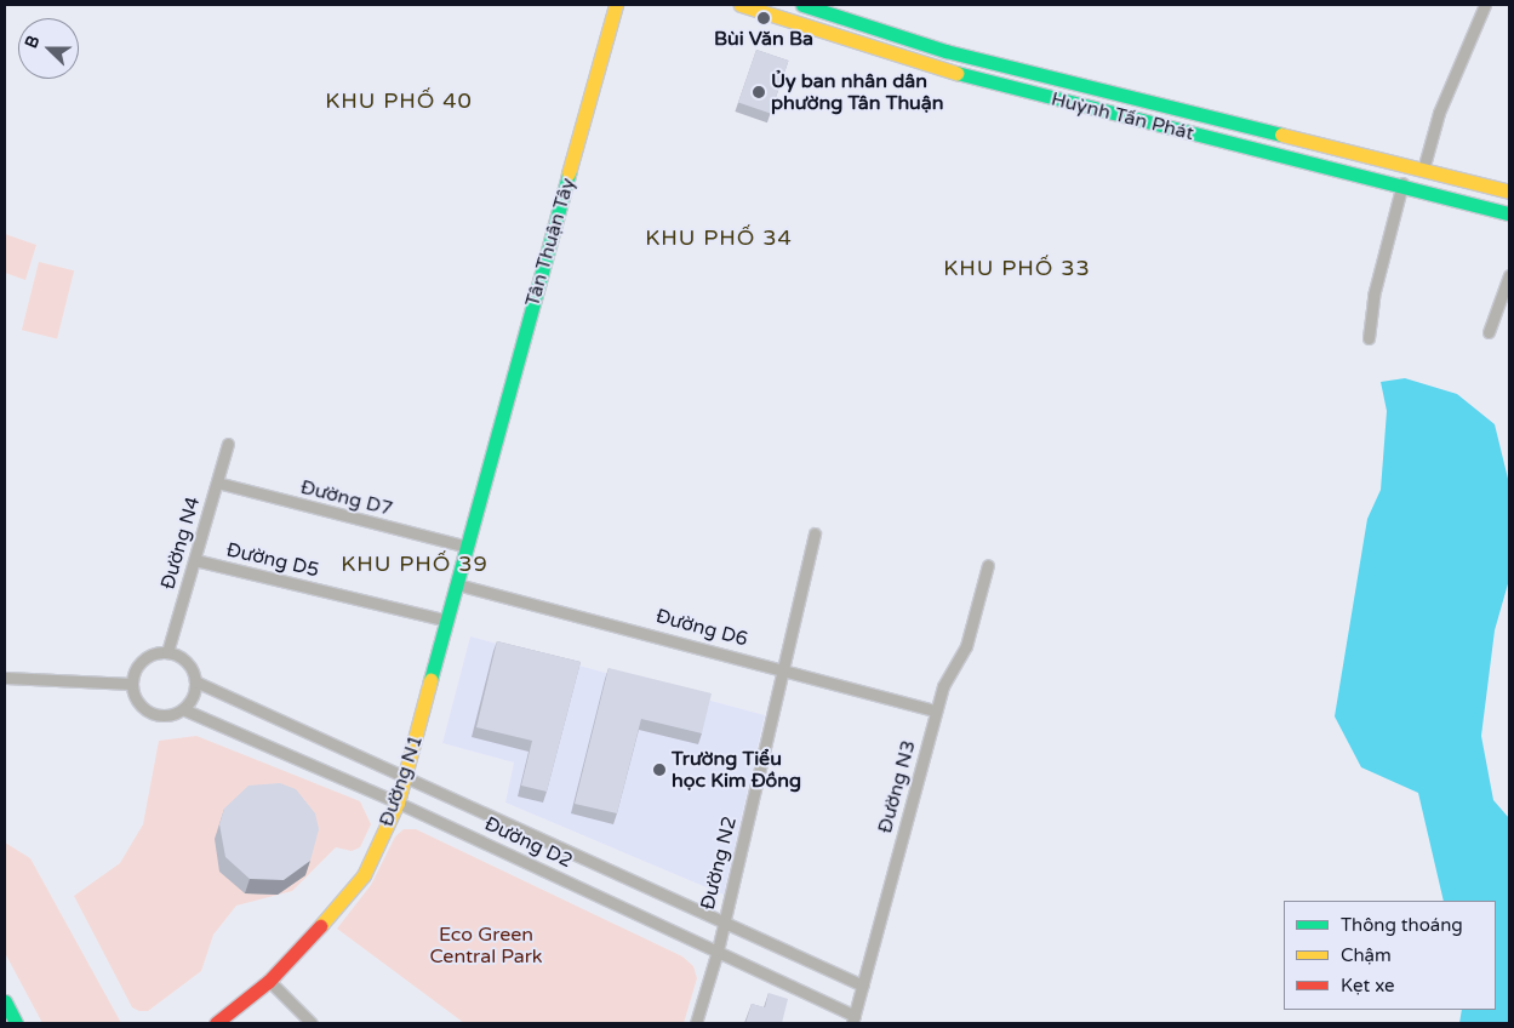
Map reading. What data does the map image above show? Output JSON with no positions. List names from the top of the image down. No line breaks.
{"streets":{"main road":["Huỳnh Tấn Phát","Tân Thuận Tây","Đường N1"],"street":["Đường D7","Đường N4","Đường D5","Đường D6","Đường N3","Đường D2","Đường N2"]},"crossings":[["Tân Thuận Tây","Đường N1"],["Đường D7","Đường N4"],["Đường D7","Đường N1"],["Đường N4","Đường D5"],["Đường N4","Đường D2"],["Đường D5","Đường N1"],["Đường D6","Đường N1"],["Đường D6","Đường N3"],["Đường D6","Đường N2"],["Đường N1","Đường D2"],["Đường N3","Đường D2"],["Đường D2","Đường N2"]],"districts":["KHU PHỐ 40","KHU PHỐ 34","KHU PHỐ 33","KHU PHỐ 39"],"parks":["Eco Green Central Park"],"places":["Bùi Văn Ba","Ủy ban nhân dân phường Tân Thuận","Trường Tiểu học Kim Đồng"],"legend":["Thông thoáng","Chậm","Kẹt xe"],"north":"left"}
